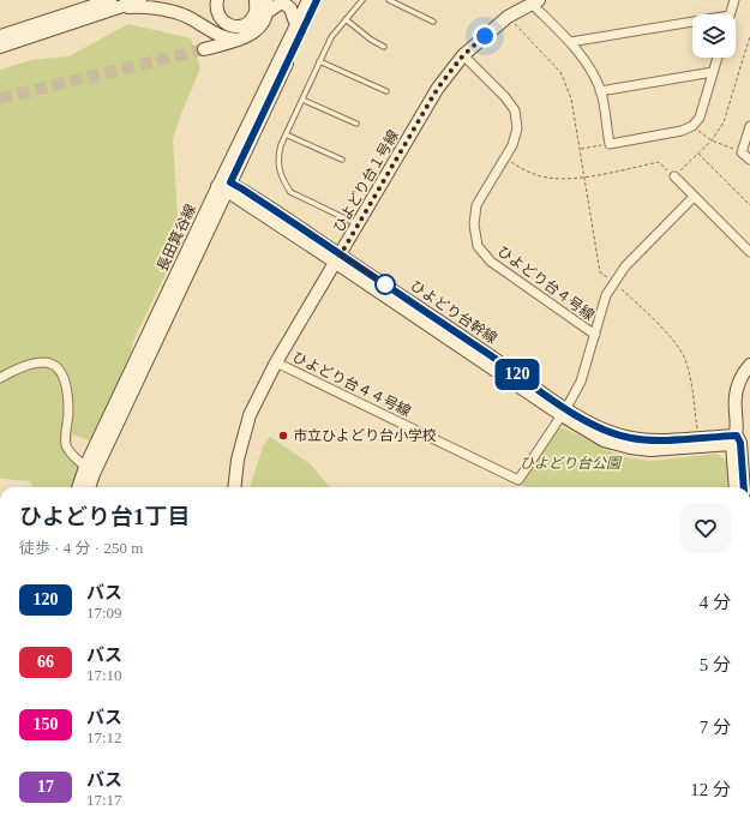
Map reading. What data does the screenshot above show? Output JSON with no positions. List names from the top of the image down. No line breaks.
{"streets":{"street":["ひよどり台１号線","長田箕谷線","ひよどり台４号線","ひよどり台幹線","ひよどり台４４号線"]},"crossings":[["ひよどり台１号線","ひよどり台４号線"],["ひよどり台１号線","ひよどり台幹線"],["ひよどり台１号線","ひよどり台４４号線"],["長田箕谷線","ひよどり台幹線"],["ひよどり台幹線","ひよどり台４４号線"]],"parks":["ひよどり台公園"],"places":["市立ひよどり台小学校"],"lines":["bus line 120"],"page":{"on_map":"120","heading":["ひよどり台1丁目","徒歩 · 4 分 · 250 m"],"list":[{"mark":"120","name":"バス","note":"17:09","value":"4 分"},{"mark":"66","name":"バス","note":"17:10","value":"5 分"},{"mark":"150","name":"バス","note":"17:12","value":"7 分"},{"mark":"17","name":"バス","note":"17:17","value":"12 分"}]}}
